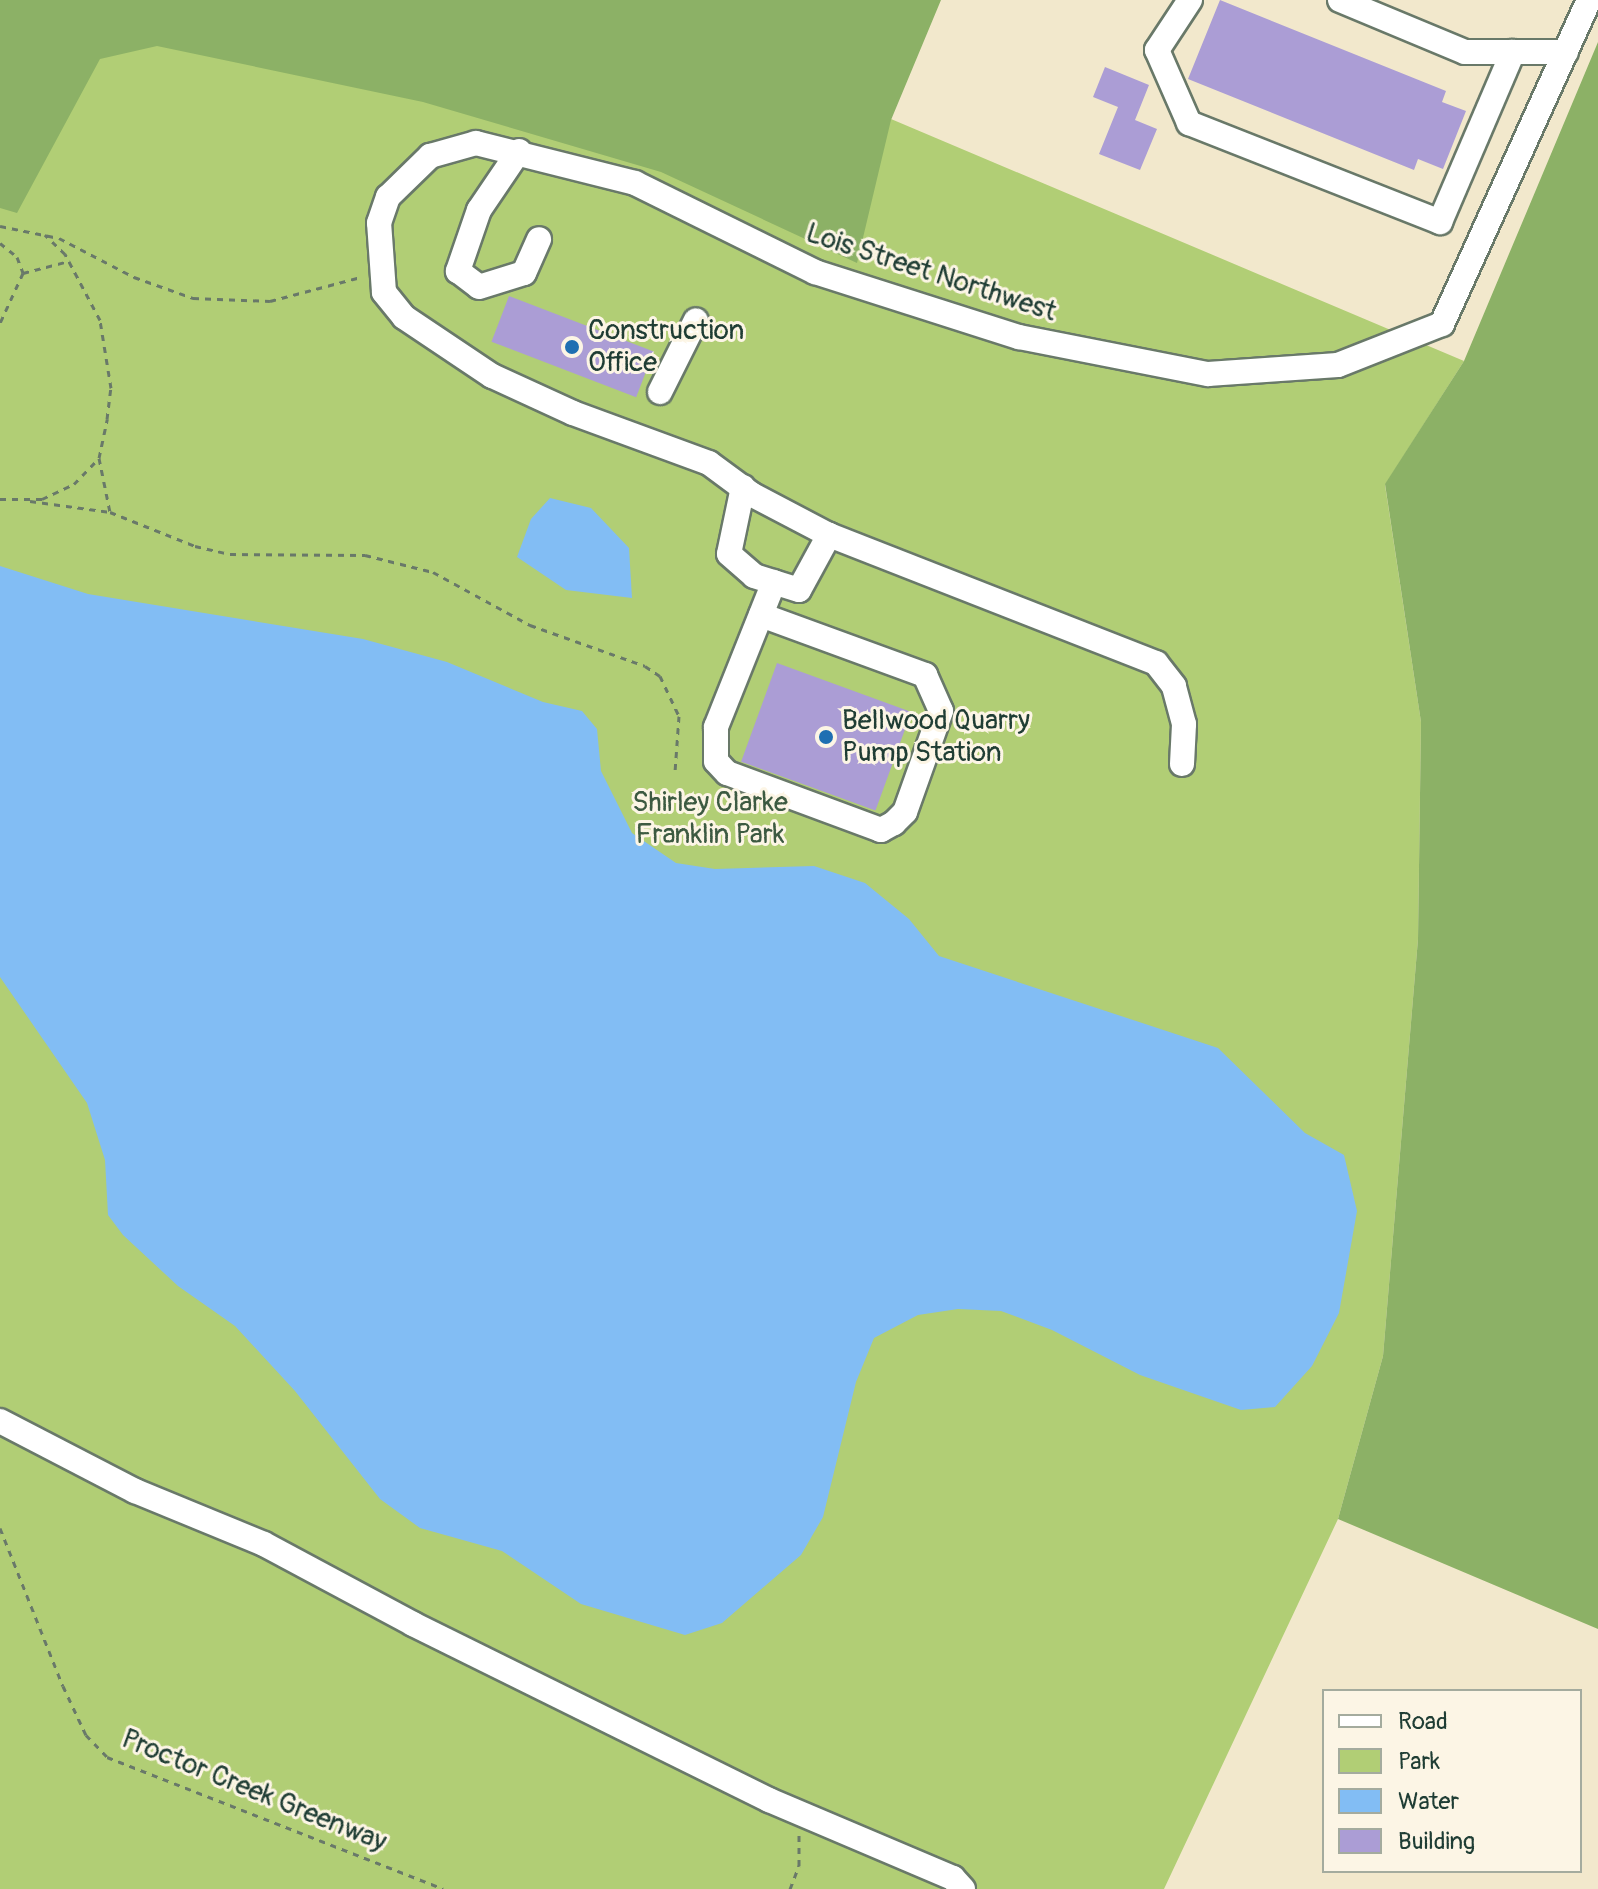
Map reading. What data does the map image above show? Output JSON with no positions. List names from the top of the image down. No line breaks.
{"streets":{"street":["Lois Street Northwest"],"path":["Proctor Creek Greenway"]},"parks":["Shirley Clarke Franklin Park"],"places":["Construction Office","Bellwood Quarry Pump Station"],"legend":["Road","Park","Water","Building"]}
